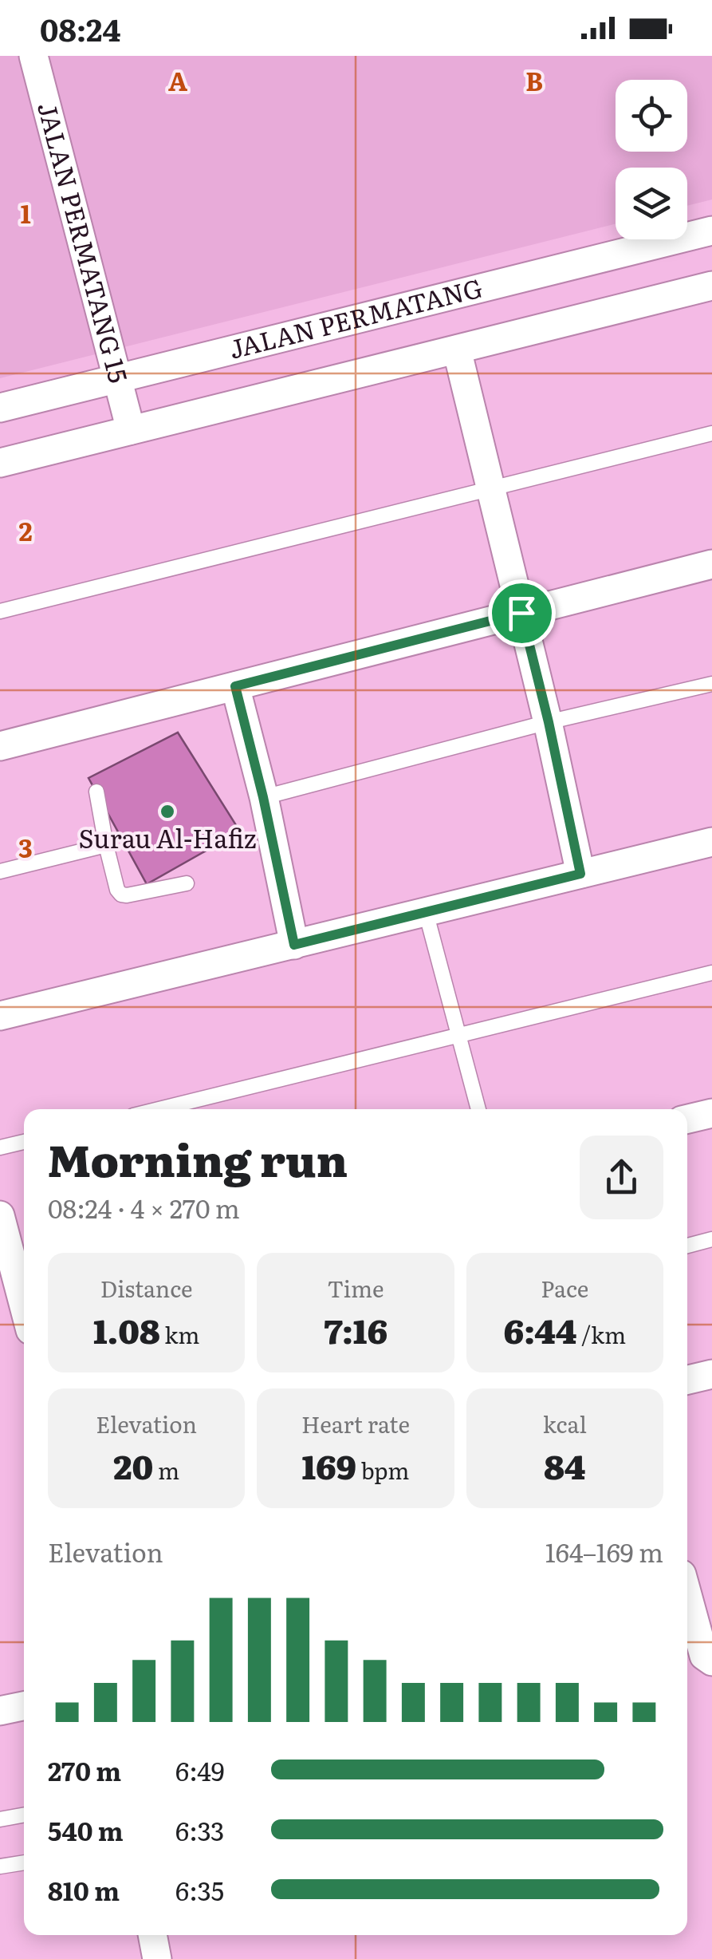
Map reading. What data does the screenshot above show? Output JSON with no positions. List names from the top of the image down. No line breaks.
{"streets":{"street":["JALAN PERMATANG 15","JALAN PERMATANG"]},"crossings":[["JALAN PERMATANG 15","JALAN PERMATANG"]],"places":["Surau Al-Hafiz"],"page":{"status":"08:24","heading":["Morning run","08:24 · 4 × 270 m"],"stats":[["Distance","1.08 km"],["Time","7:16"],["Pace","6:44 /km"],["Elevation","20 m"],["Heart rate","169 bpm"],["kcal","84"]],"chart":["Elevation","164–169 m"],"list":[{"name":"270 m","note":"6:49"},{"name":"540 m","note":"6:33"},{"name":"810 m","note":"6:35"}]},"grid":{"columns":["A","B"],"rows":["1","2","3"]}}
